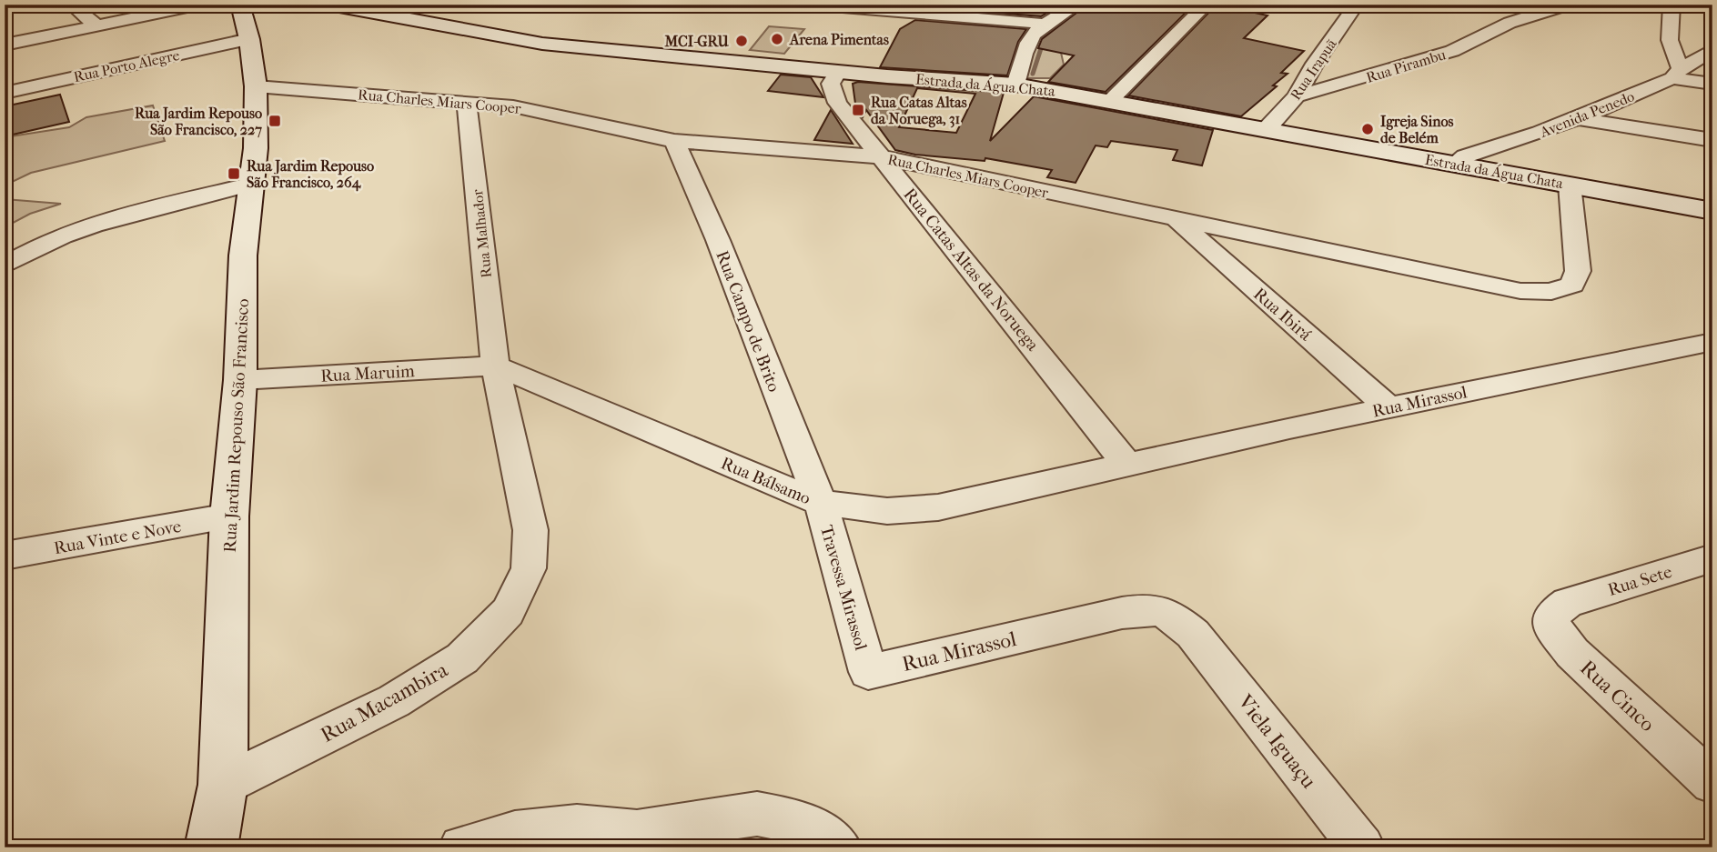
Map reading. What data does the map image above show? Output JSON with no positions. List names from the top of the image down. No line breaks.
{"streets":{"street":["Rua Porto Alegre","Rua Pirambu","Rua Irapuã","Estrada da Água Chata","Rua Charles Miars Cooper","Avenida Penedo","Rua Malhador","Rua Catas Altas da Noruega","Rua Ibirá","Rua Campo de Brito","Rua Maruim","Rua Mirassol","Rua Jardim Repouso São Francisco","Rua Bálsamo","Rua Vinte e Nove","Rua Sete","Travessa Mirassol","Rua Cinco","Rua Macambira","Viela Iguaçu"]},"crossings":[["Rua Porto Alegre","Rua Jardim Repouso São Francisco"],["Rua Pirambu","Rua Irapuã"],["Rua Irapuã","Estrada da Água Chata"],["Estrada da Água Chata","Rua Charles Miars Cooper"],["Estrada da Água Chata","Avenida Penedo"],["Estrada da Água Chata","Rua Catas Altas da Noruega"],["Rua Charles Miars Cooper","Rua Malhador"],["Rua Charles Miars Cooper","Rua Catas Altas da Noruega"],["Rua Charles Miars Cooper","Rua Ibirá"],["Rua Charles Miars Cooper","Rua Campo de Brito"],["Rua Charles Miars Cooper","Rua Jardim Repouso São Francisco"],["Rua Malhador","Rua Maruim"],["Rua Malhador","Rua Bálsamo"],["Rua Malhador","Rua Macambira"],["Rua Catas Altas da Noruega","Rua Mirassol"],["Rua Catas Altas da Noruega","Rua Bálsamo"],["Rua Ibirá","Rua Mirassol"],["Rua Campo de Brito","Rua Bálsamo"],["Rua Campo de Brito","Travessa Mirassol"],["Rua Maruim","Rua Jardim Repouso São Francisco"],["Rua Maruim","Rua Bálsamo"],["Rua Maruim","Rua Macambira"],["Rua Mirassol","Rua Bálsamo"],["Rua Mirassol","Travessa Mirassol"],["Rua Mirassol","Viela Iguaçu"],["Rua Jardim Repouso São Francisco","Rua Vinte e Nove"],["Rua Jardim Repouso São Francisco","Rua Macambira"],["Rua Bálsamo","Travessa Mirassol"],["Rua Bálsamo","Rua Macambira"],["Rua Sete","Rua Cinco"]],"places":{"other":["Arena Pimentas","MCI-GRU","Igreja Sinos de Belém"],"transit":["Rua Catas Altas da Noruega, 31","Rua Jardim Repouso São Francisco, 227","Rua Jardim Repouso São Francisco, 264"]}}
